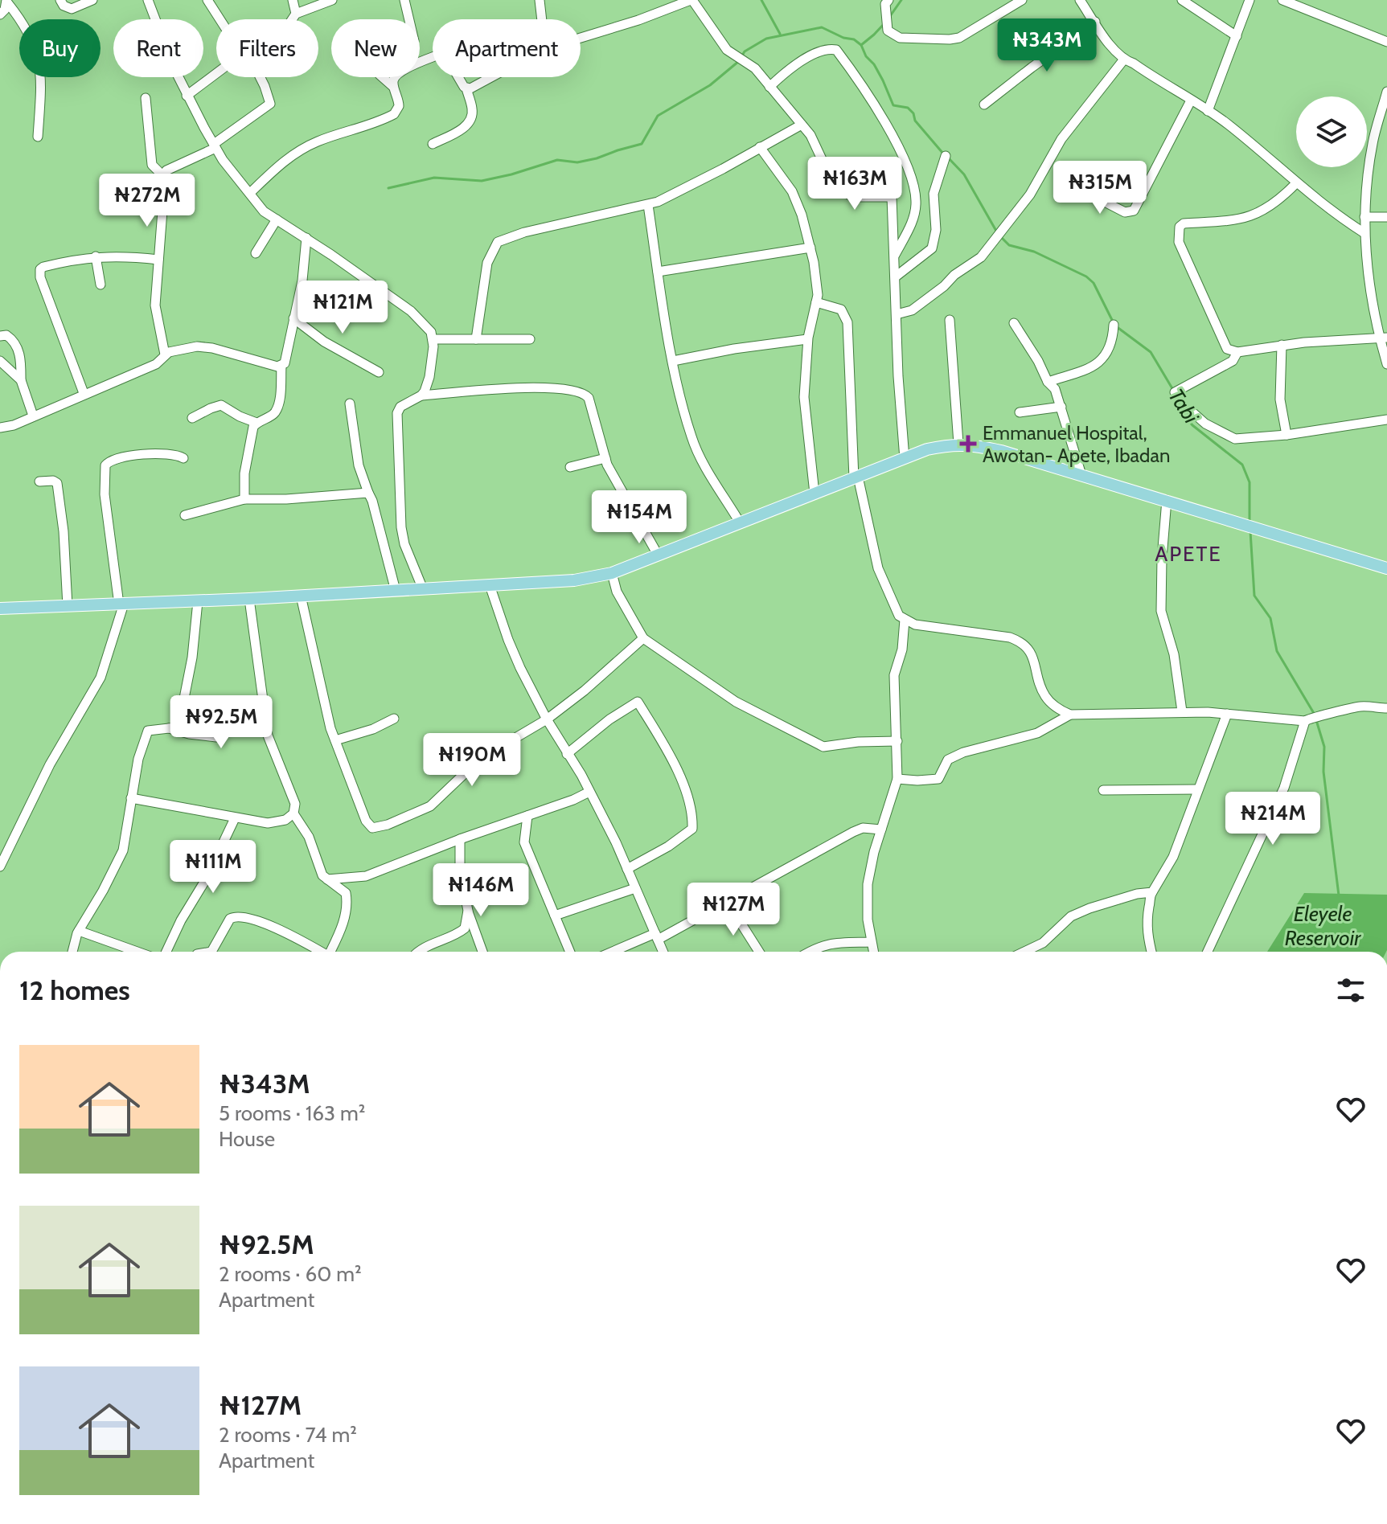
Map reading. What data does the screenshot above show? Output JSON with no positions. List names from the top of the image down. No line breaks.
{"districts":["APETE"],"water":["Tabi","Eleyele Reservoir"],"places":{"health":["Emmanuel Hospital, Awotan- Apete, Ibadan"]},"page":{"price":["₦343M","₦163M","₦315M","₦272M","₦121M","₦154M","₦92.5M","₦190M","₦214M","₦111M","₦146M","₦127M"],"chip":["Buy","Rent","Filters","New","Apartment"],"heading":"12 homes","list":[{"name":"₦343M","note":"5 rooms · 163 m² · House"},{"name":"₦92.5M","note":"2 rooms · 60 m² · Apartment"},{"name":"₦127M","note":"2 rooms · 74 m² · Apartment"}]}}
